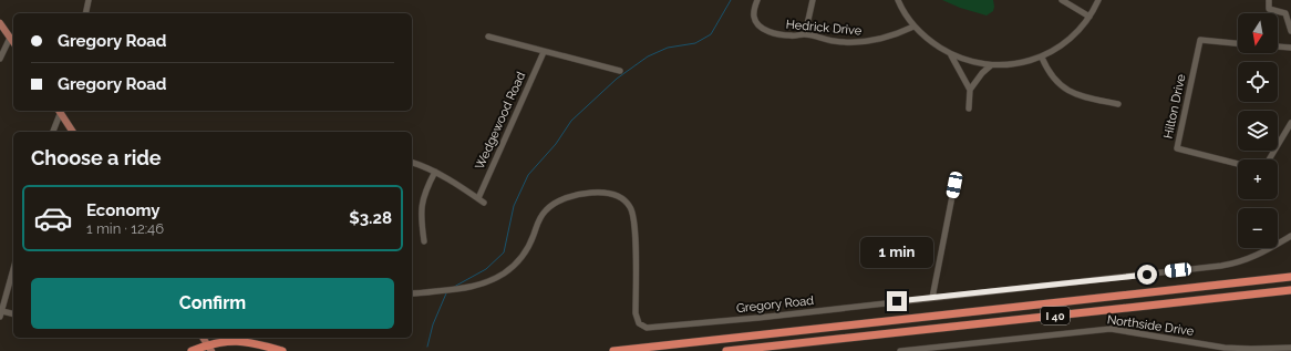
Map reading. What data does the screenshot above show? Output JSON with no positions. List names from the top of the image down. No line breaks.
{"streets":{"highway":["I 40"],"street":["Hedrick Drive","Hilton Drive","Wedgewood Road","Gregory Road","Northside Drive"]},"north":"bottom","page":{"map_buttons":["+","−"],"banner":["Gregory Road","Gregory Road"],"heading":"Choose a ride","list":[{"name":"Economy","note":"1 min · 12:46","value":"$3.28"}],"bubble":"1 min","buttons":"Confirm"}}
